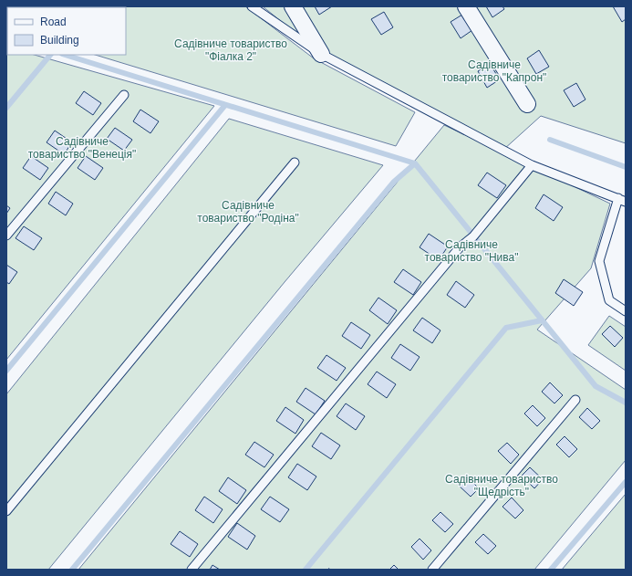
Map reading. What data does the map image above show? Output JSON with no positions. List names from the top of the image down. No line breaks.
{"parks":["Садівниче товариство \"Фіалка 2\"","Садівниче товариство \"Капрон\"","Садівниче товариство \"Венеція\"","Садівниче товариство \"Родіна\"","Садівниче товариство \"Нива\"","Садівниче товариство \"Щедрість\""],"legend":["Road","Building"]}
